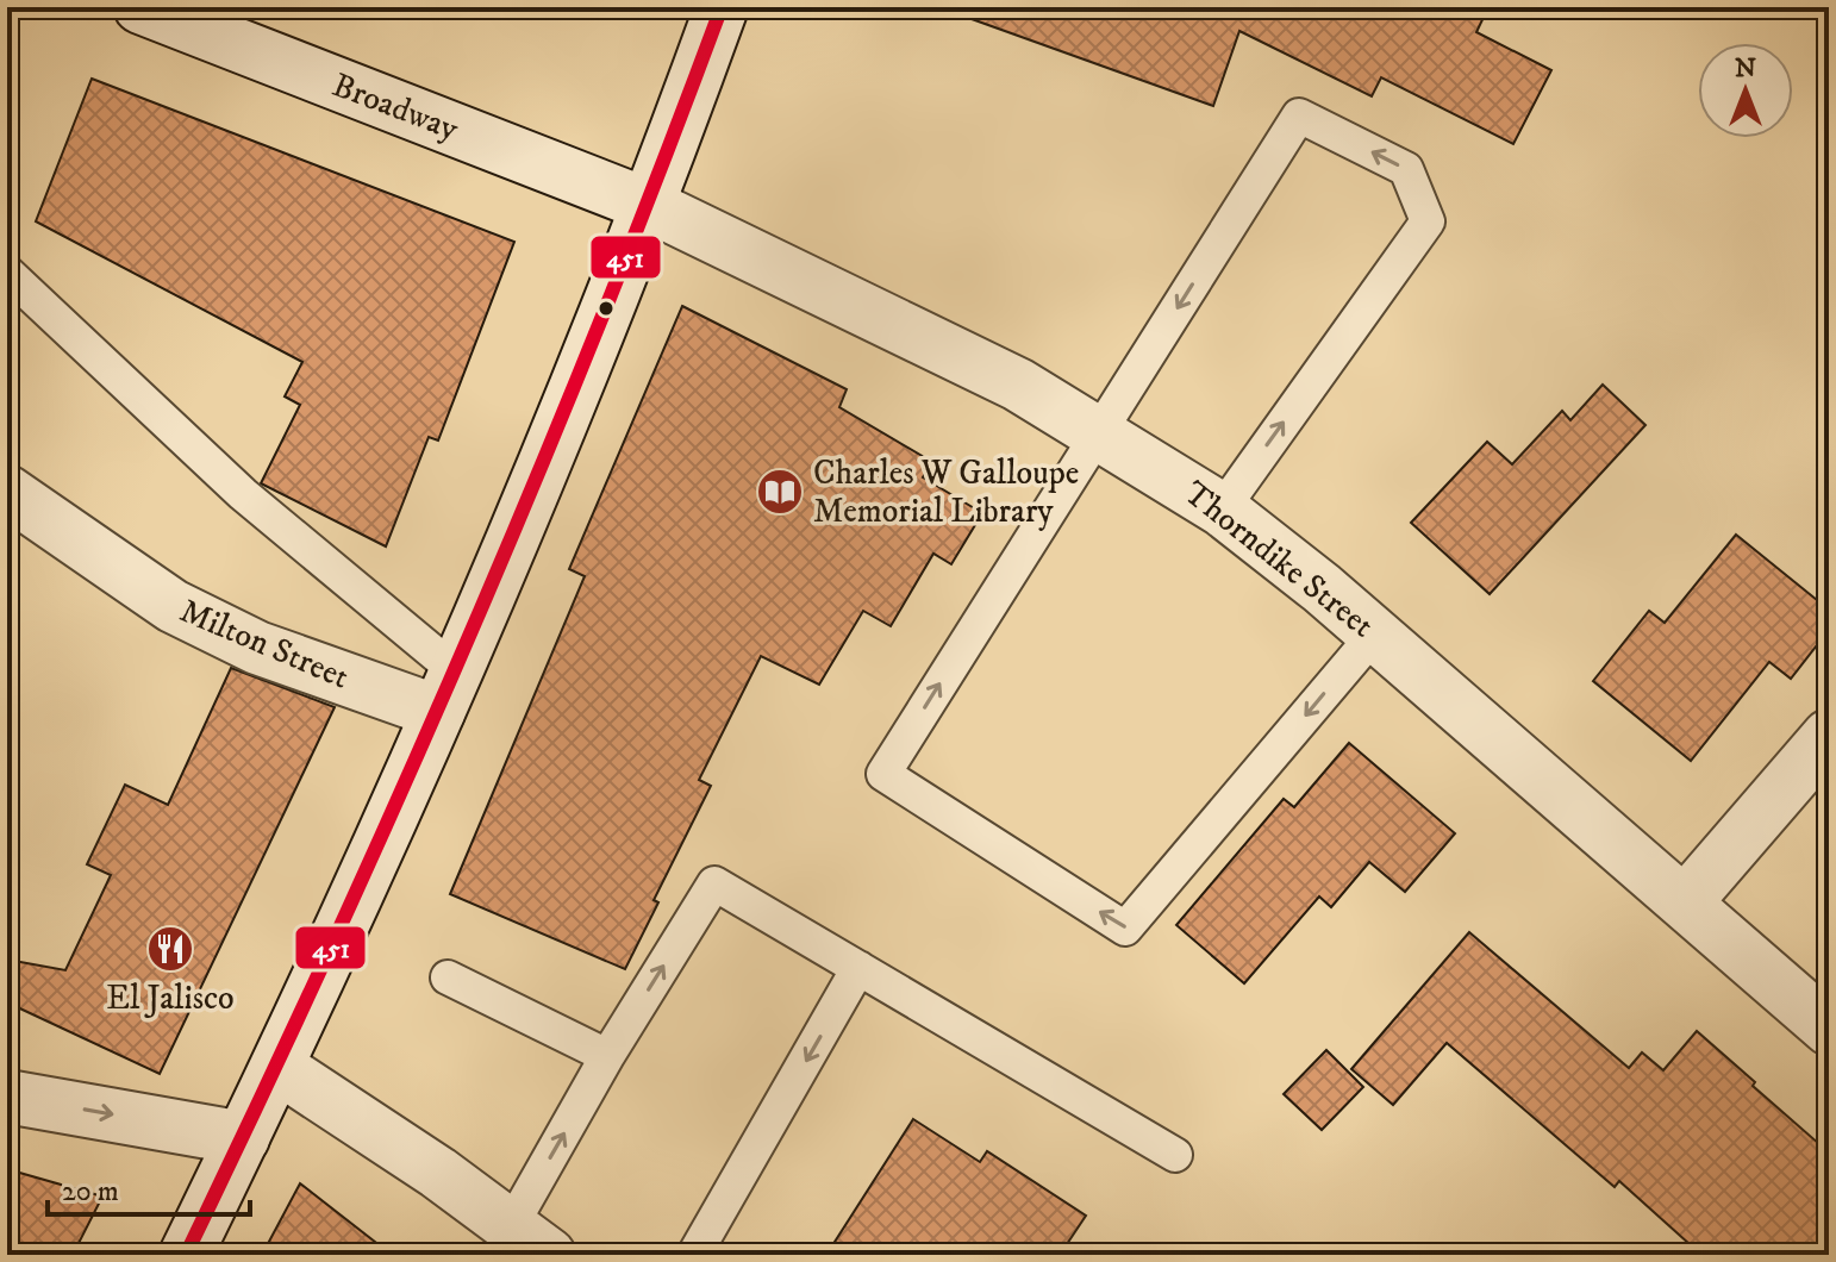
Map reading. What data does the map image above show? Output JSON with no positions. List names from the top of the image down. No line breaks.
{"streets":{"street":["Broadway","Thorndike Street","Milton Street"]},"crossings":[["Broadway","Thorndike Street"]],"places":{"library":["Charles W Galloupe Memorial Library"],"restaurant":["El Jalisco"]},"lines":["transit line 451"],"scale_bar":"20 m","north":"top"}
